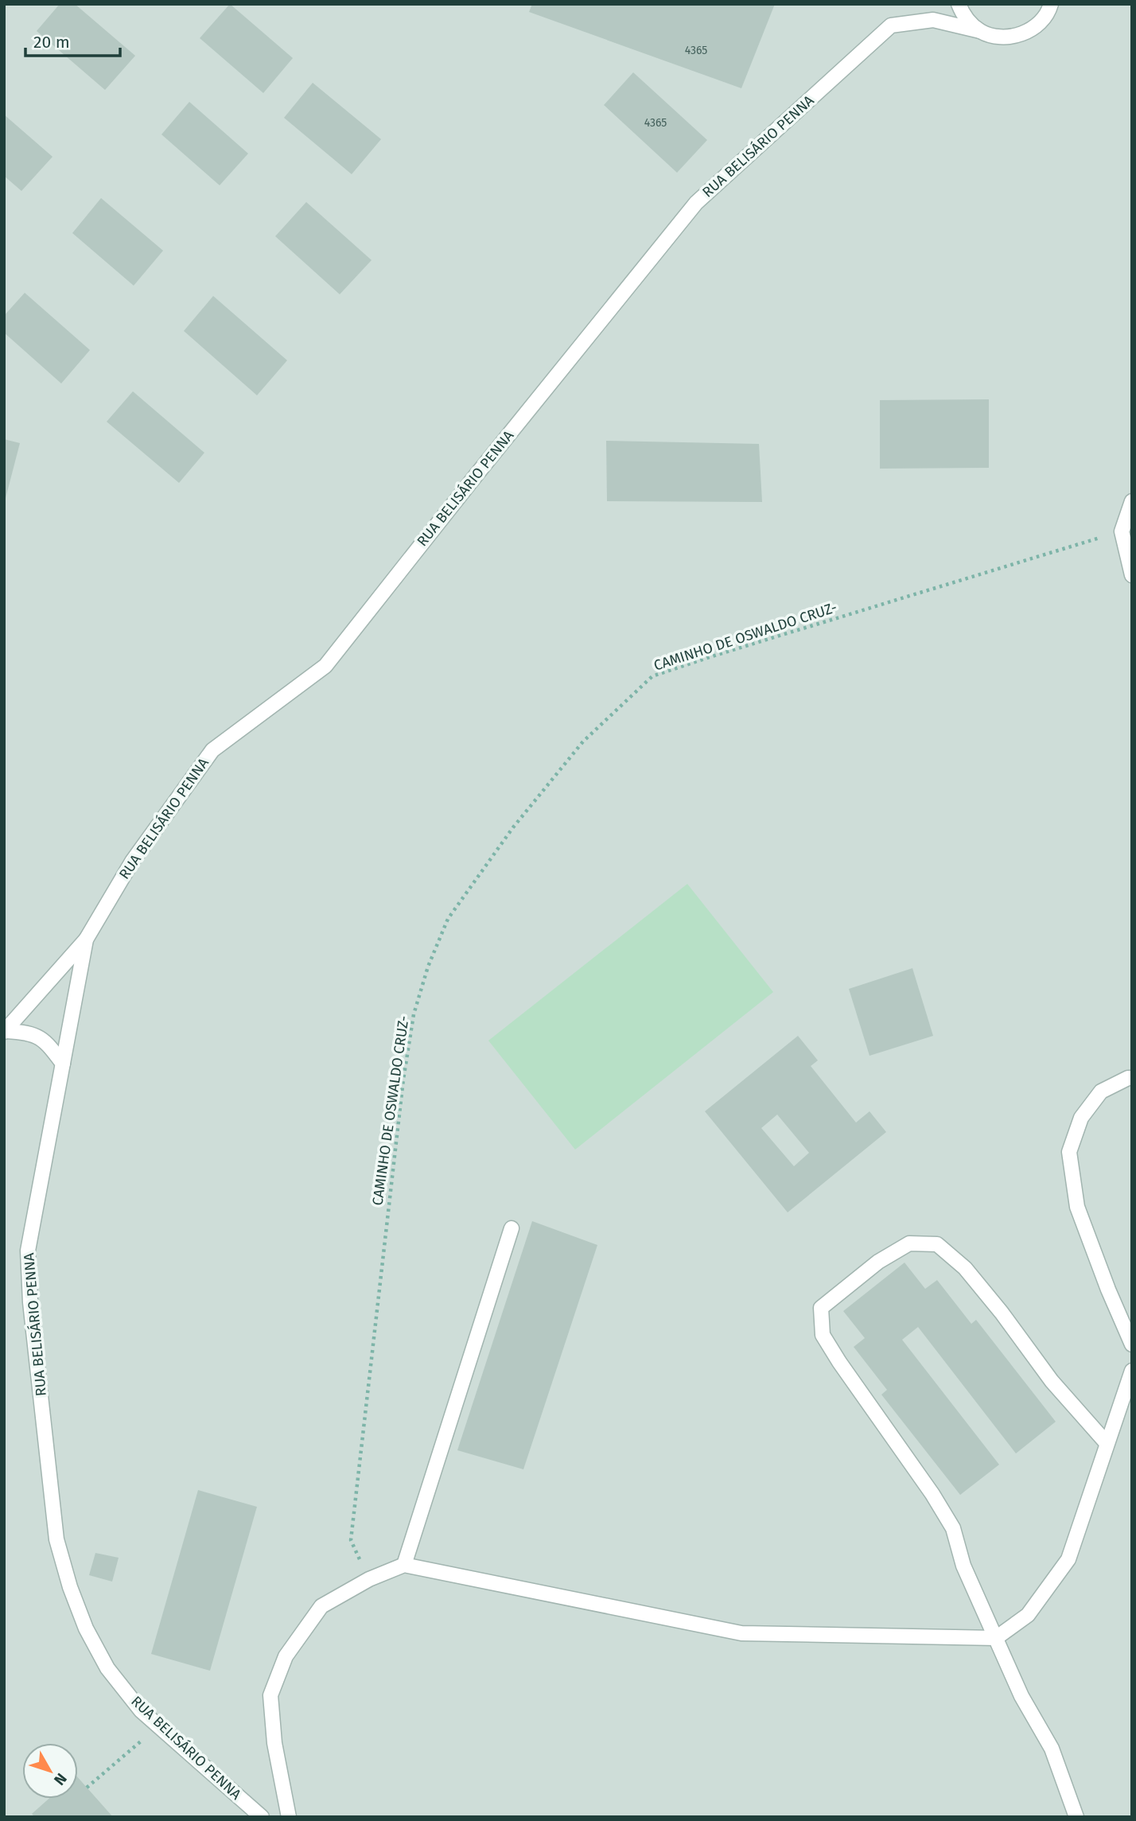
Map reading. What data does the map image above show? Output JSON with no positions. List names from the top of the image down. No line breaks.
{"streets":{"lane":["RUA BELISÁRIO PENNA"],"path":["CAMINHO DE OSWALDO CRUZ-"]},"house_numbers":["4365","4365"],"scale_bar":"20 m","north":"bottom right"}
